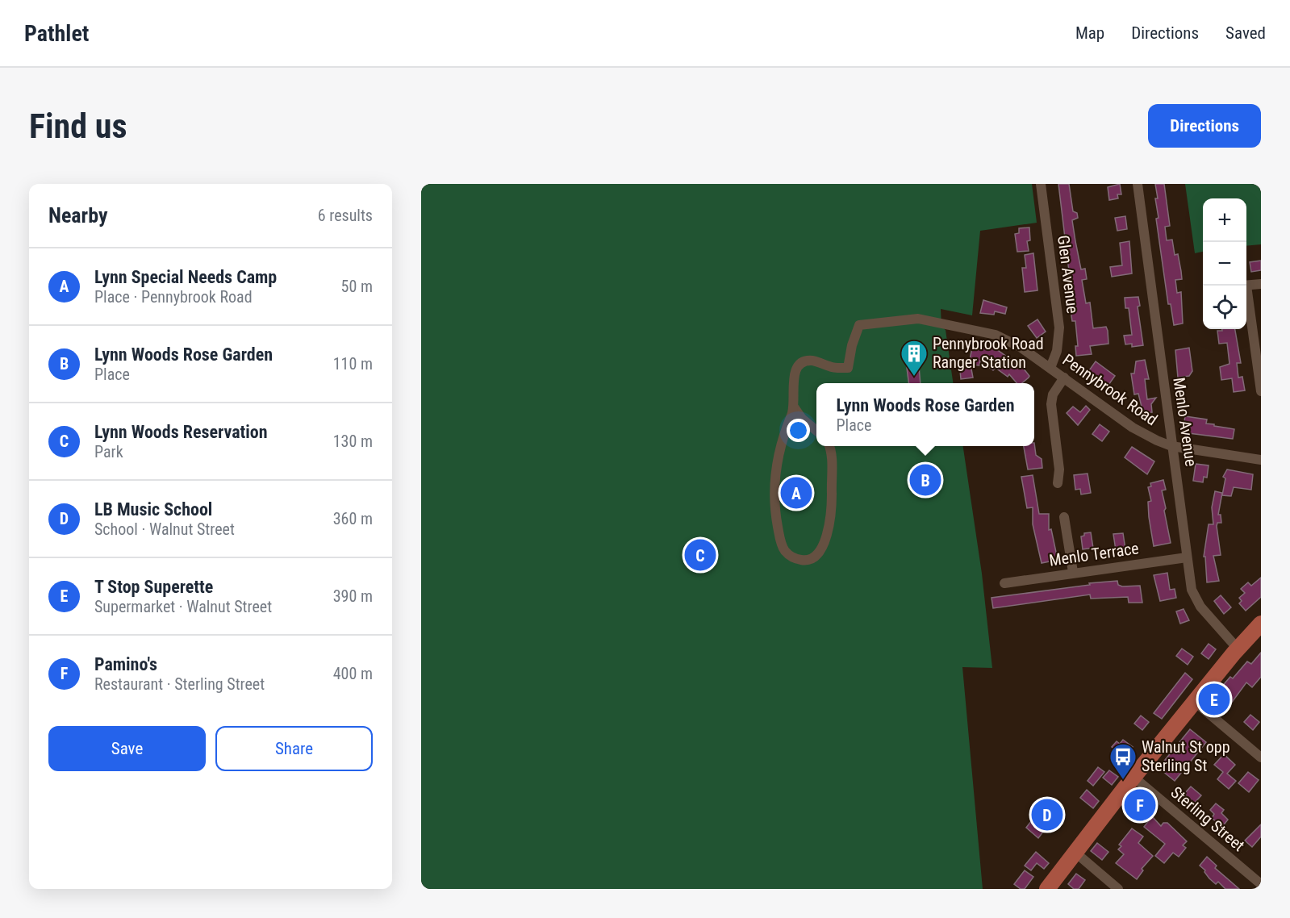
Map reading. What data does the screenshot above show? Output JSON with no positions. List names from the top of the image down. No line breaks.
{"streets":{"street":["Glen Avenue","Pennybrook Road","Menlo Avenue","Menlo Terrace","Sterling Street"]},"crossings":[["Glen Avenue","Pennybrook Road"],["Pennybrook Road","Menlo Avenue"],["Menlo Avenue","Menlo Terrace"]],"places":{"building":["Pennybrook Road Ranger Station"],"bus stop":["Walnut St opp Sterling St"]},"page":{"header":"Pathlet","nav":["Map","Directions","Saved"],"buttons":["Directions",["Save","Share"]],"title":"Find us","heading":["Nearby","6 results"],"map_buttons":["+","−"],"list":[{"mark":"A","name":"Lynn Special Needs Camp","note":"Place · Pennybrook Road","value":"50 m"},{"mark":"B","name":"Lynn Woods Rose Garden","note":"Place","value":"110 m"},{"mark":"C","name":"Lynn Woods Reservation","note":"Park","value":"130 m"},{"mark":"D","name":"LB Music School","note":"School · Walnut Street","value":"360 m"},{"mark":"E","name":"T Stop Superette","note":"Supermarket · Walnut Street","value":"390 m"},{"mark":"F","name":"Pamino's","note":"Restaurant · Sterling Street","value":"400 m"}],"popup":["Lynn Woods Rose Garden","Place"],"pins":["B","A","C","E","F","D"]}}
